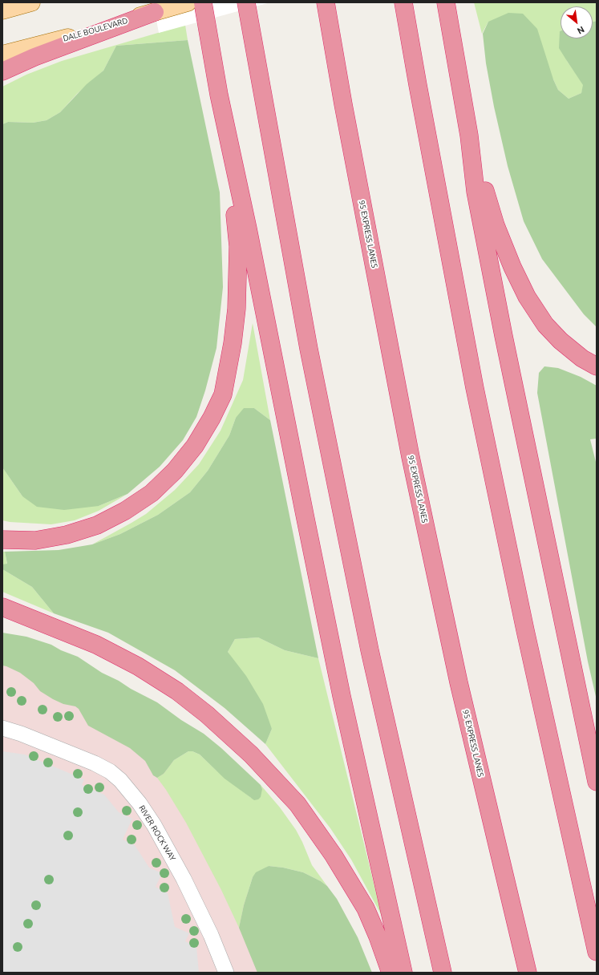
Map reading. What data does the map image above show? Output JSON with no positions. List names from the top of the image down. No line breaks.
{"streets":{"highway":["95 EXPRESS LANES"],"main road":["DALE BOULEVARD"],"street":["RIVER ROCK WAY"]},"north":"bottom right"}
